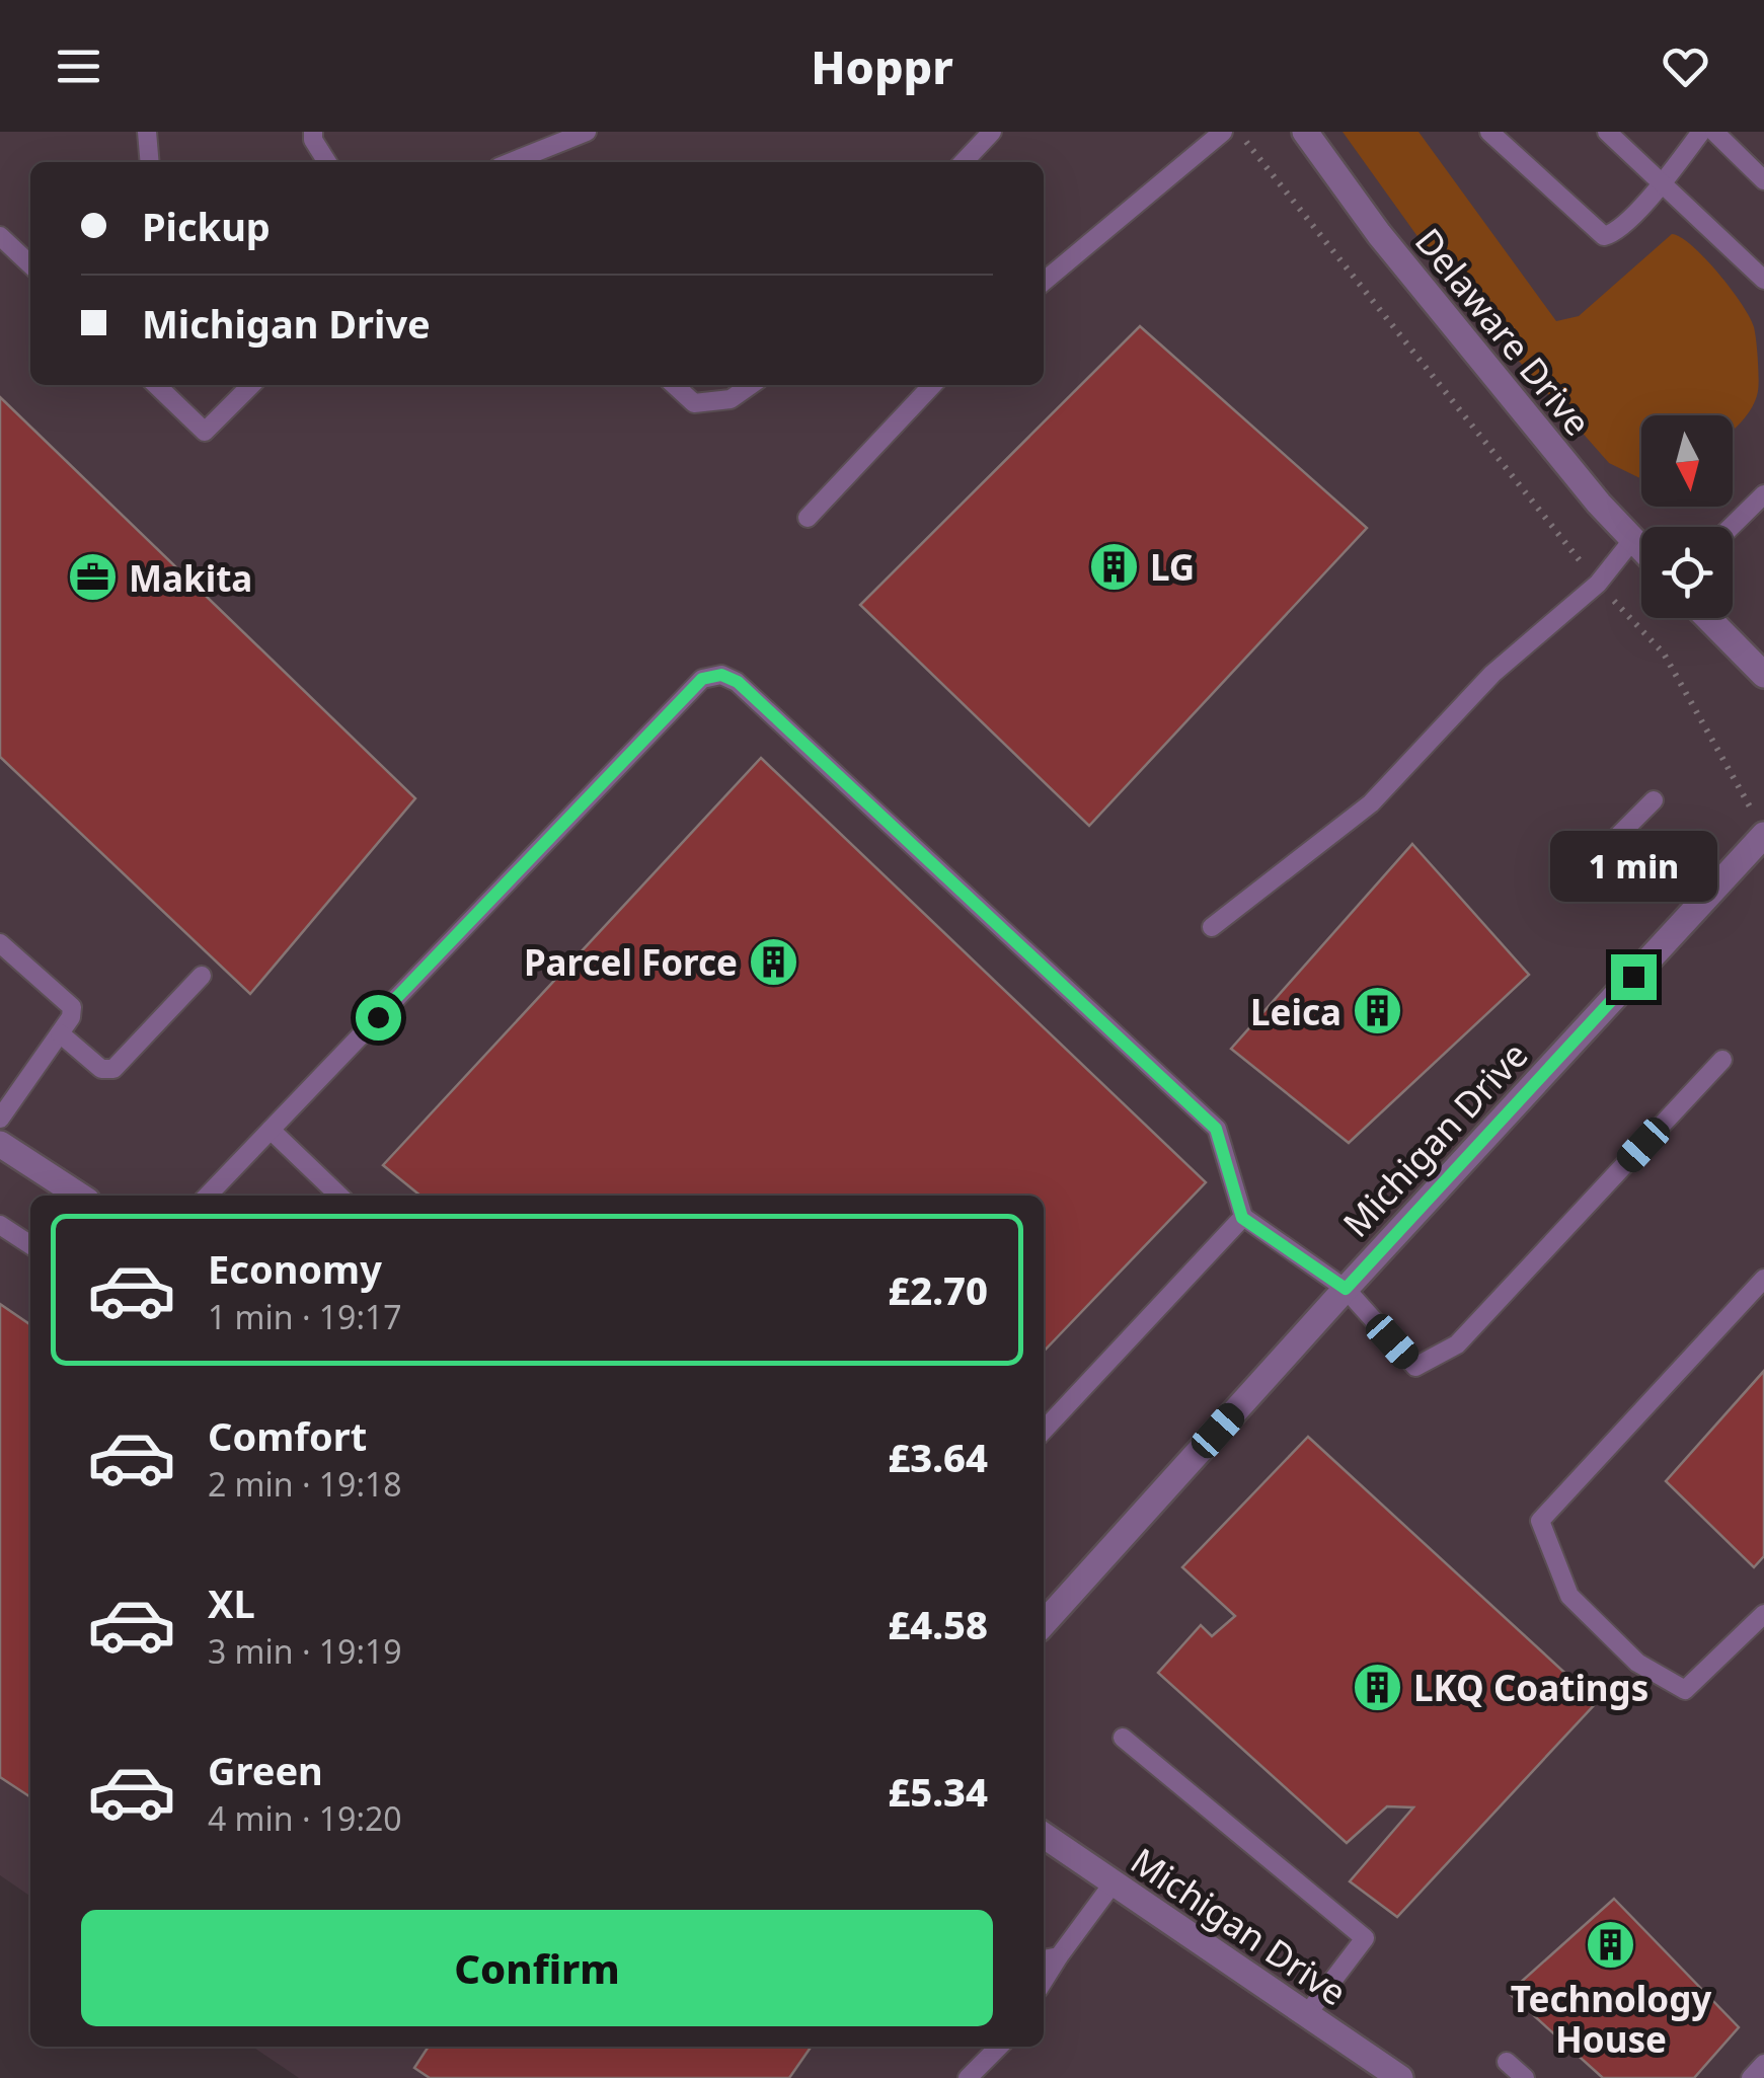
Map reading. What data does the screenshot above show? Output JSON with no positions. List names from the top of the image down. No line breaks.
{"streets":{"street":["Delaware Drive","Michigan Drive"]},"places":{"building":["LG","Parcel Force","Leica","LKQ Coatings","Technology House"],"office":["Makita"]},"north":"bottom","page":{"header":"Hoppr","banner":["Pickup","Michigan Drive"],"bubble":"1 min","list":[{"name":"Economy","note":"1 min · 19:17","value":"£2.70"},{"name":"Comfort","note":"2 min · 19:18","value":"£3.64"},{"name":"XL","note":"3 min · 19:19","value":"£4.58"},{"name":"Green","note":"4 min · 19:20","value":"£5.34"}],"buttons":"Confirm"}}
